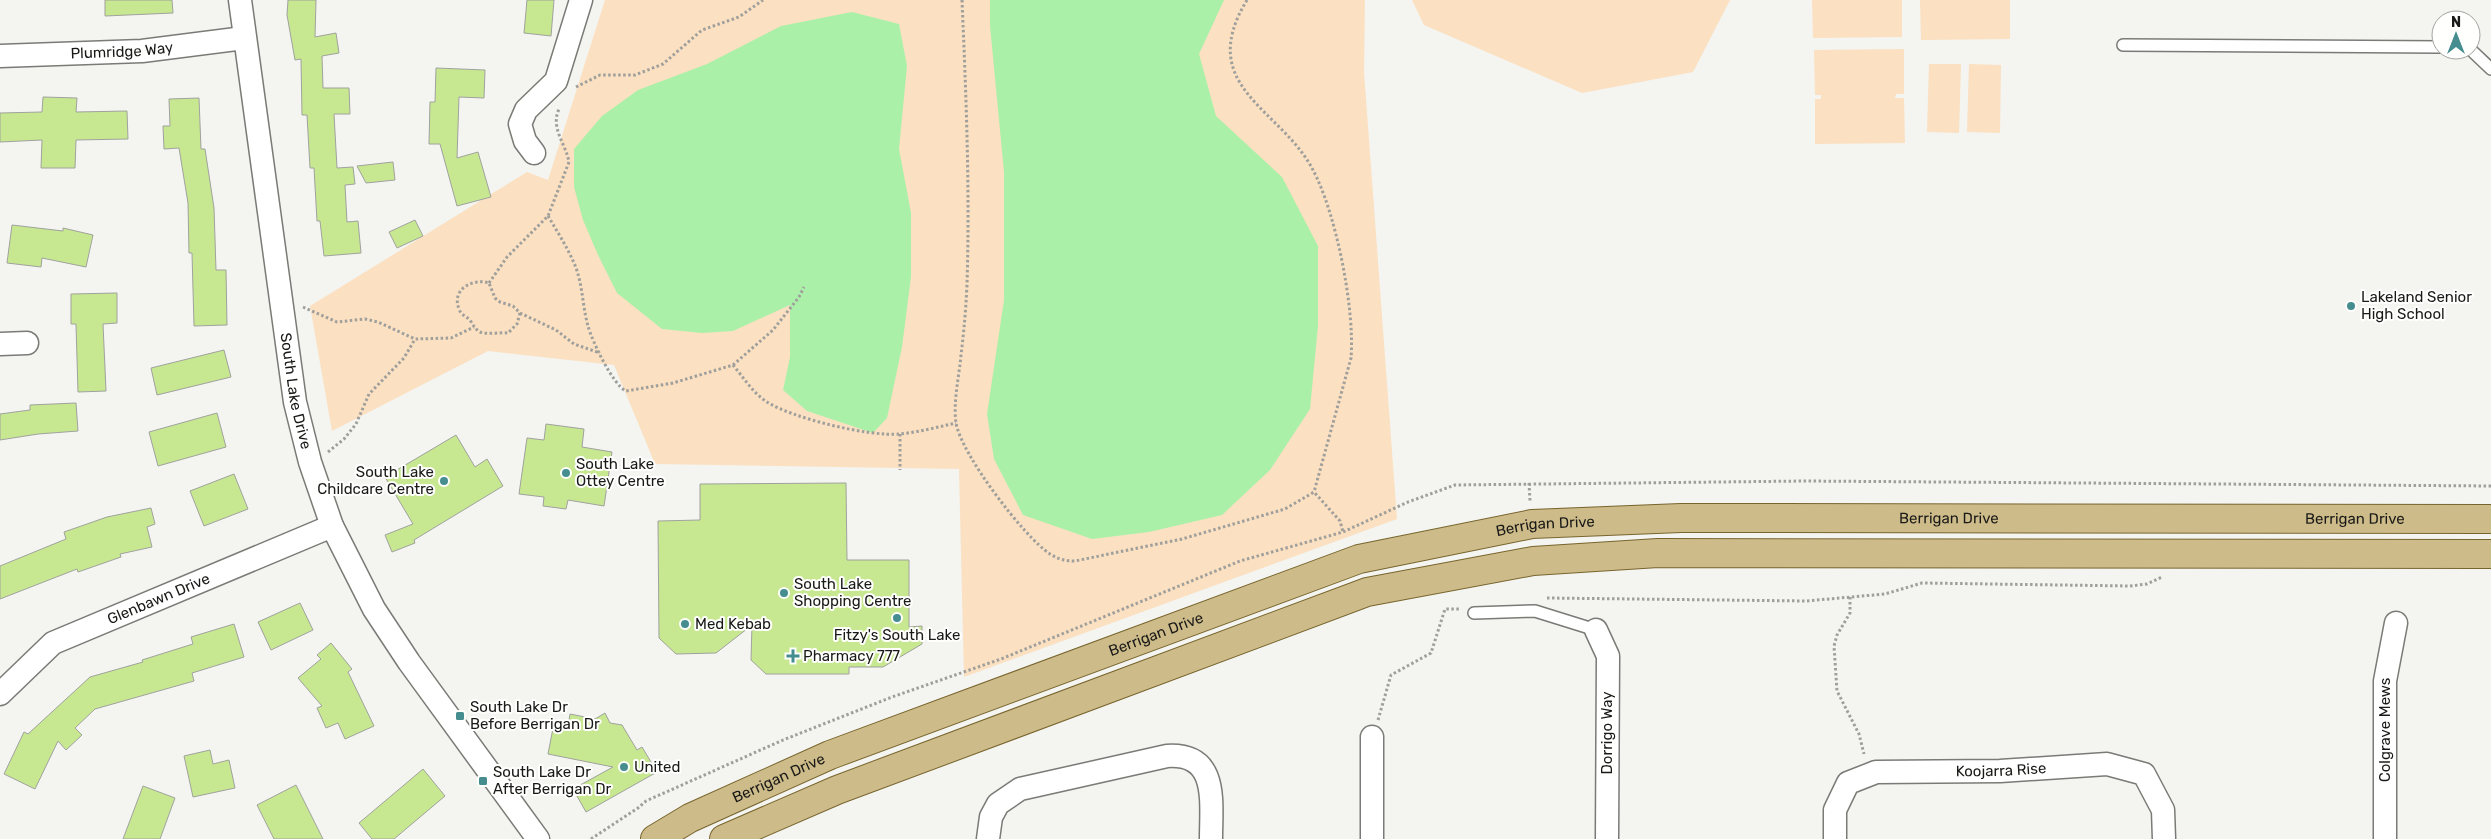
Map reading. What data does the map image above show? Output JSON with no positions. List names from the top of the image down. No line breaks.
{"streets":{"main road":["Berrigan Drive"],"street":["Plumridge Way","South Lake Drive","Glenbawn Drive","Colgrave Mews","Dorrigo Way","Koojarra Rise"]},"crossings":[["Plumridge Way","South Lake Drive"],["South Lake Drive","Glenbawn Drive"]],"places":{"other":["Lakeland Senior High School","South Lake Ottey Centre","South Lake Childcare Centre","South Lake Shopping Centre","Fitzy's South Lake","Med Kebab","United"],"health":["Pharmacy 777"],"transit":["South Lake Dr Before Berrigan Dr","South Lake Dr After Berrigan Dr"]},"north":"top"}
